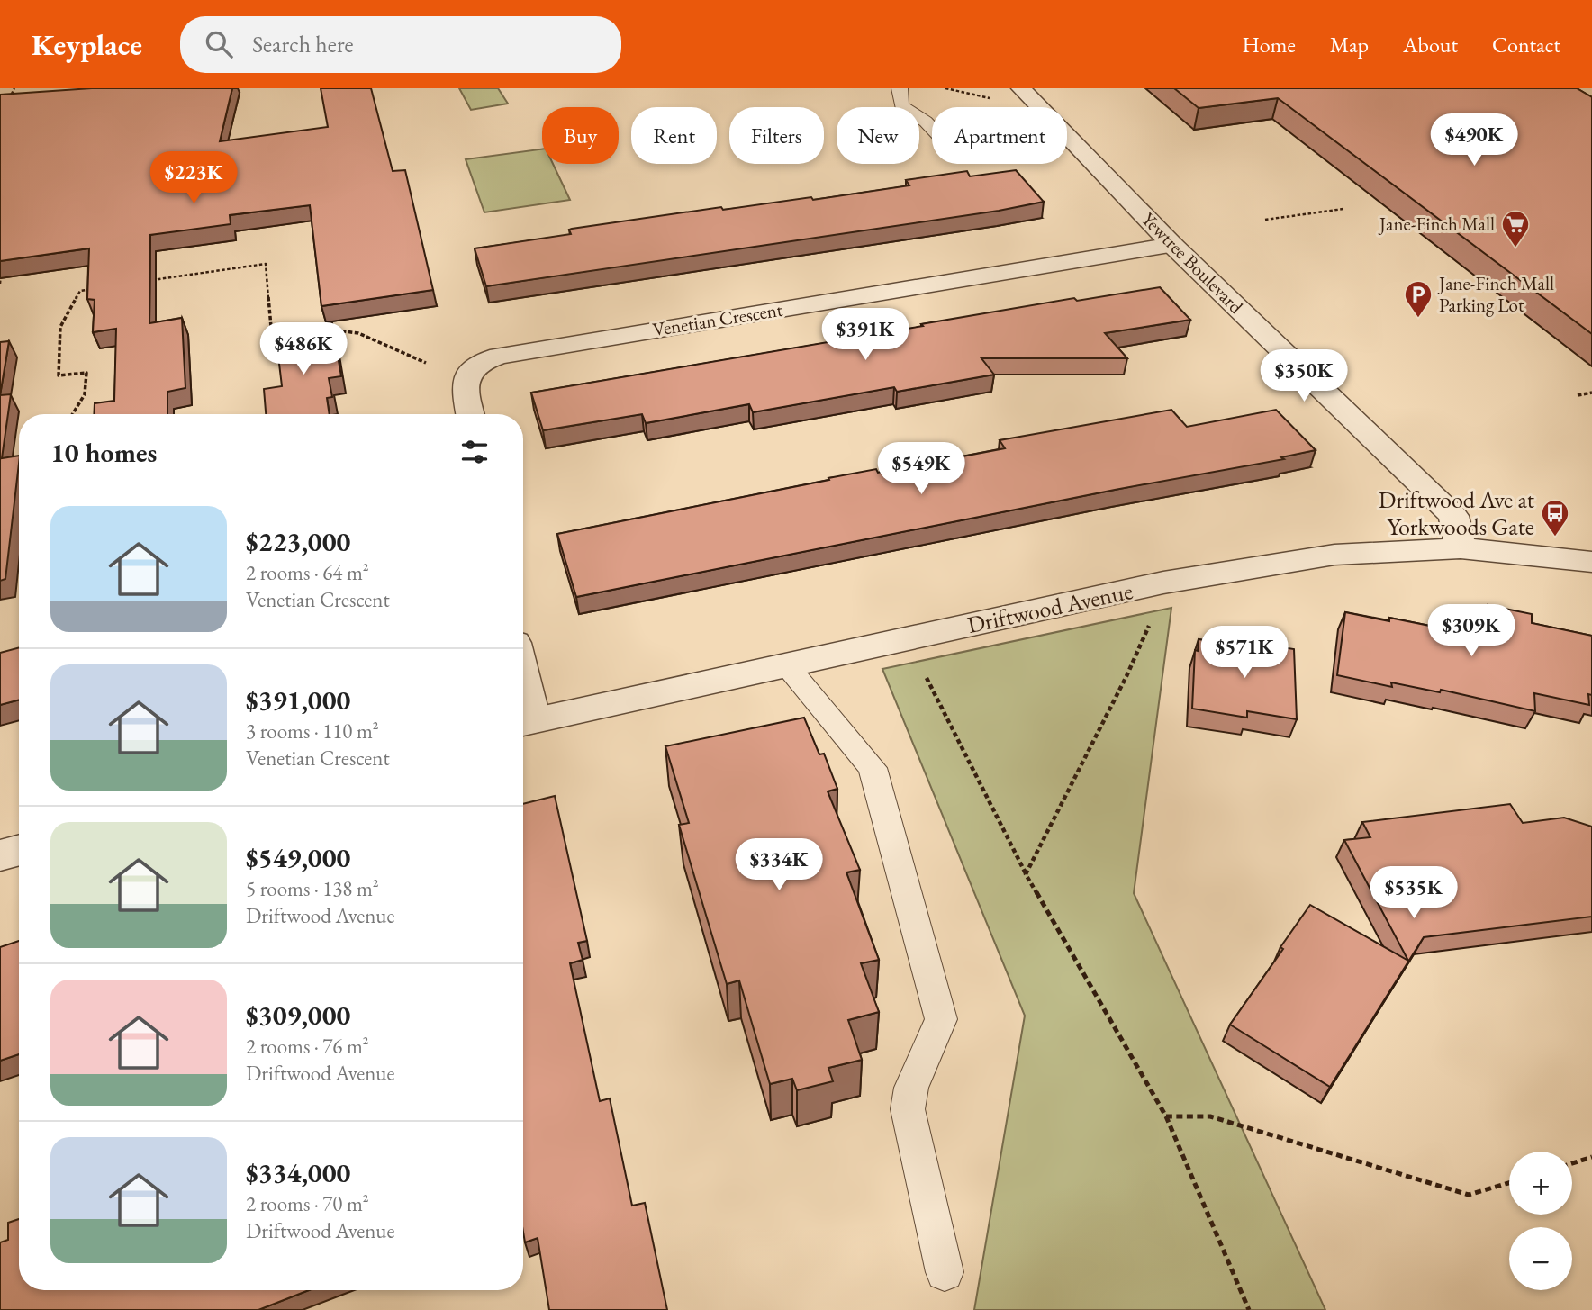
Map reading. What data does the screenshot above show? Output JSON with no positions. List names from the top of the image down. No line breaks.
{"streets":{"street":["Yewtree Boulevard","Venetian Crescent","Driftwood Avenue"]},"crossings":[["Yewtree Boulevard","Venetian Crescent"],["Yewtree Boulevard","Driftwood Avenue"]],"places":{"supermarket":["Jane-Finch Mall"],"parking":["Jane-Finch Mall Parking Lot"],"bus stop":["Driftwood Ave at Yorkwoods Gate"]},"page":{"header":"Keyplace","search":"Search here","nav":["Home","Map","About","Contact"],"chip":["Buy","Rent","Filters","New","Apartment"],"price":["$490K","$223K","$391K","$486K","$350K","$549K","$309K","$571K","$334K","$535K"],"heading":"10 homes","list":[{"name":"$223,000","note":"2 rooms · 64 m² · Venetian Crescent"},{"name":"$391,000","note":"3 rooms · 110 m² · Venetian Crescent"},{"name":"$549,000","note":"5 rooms · 138 m² · Driftwood Avenue"},{"name":"$309,000","note":"2 rooms · 76 m² · Driftwood Avenue"},{"name":"$334,000","note":"2 rooms · 70 m² · Driftwood Avenue"}],"map_buttons":["+","−"]}}
